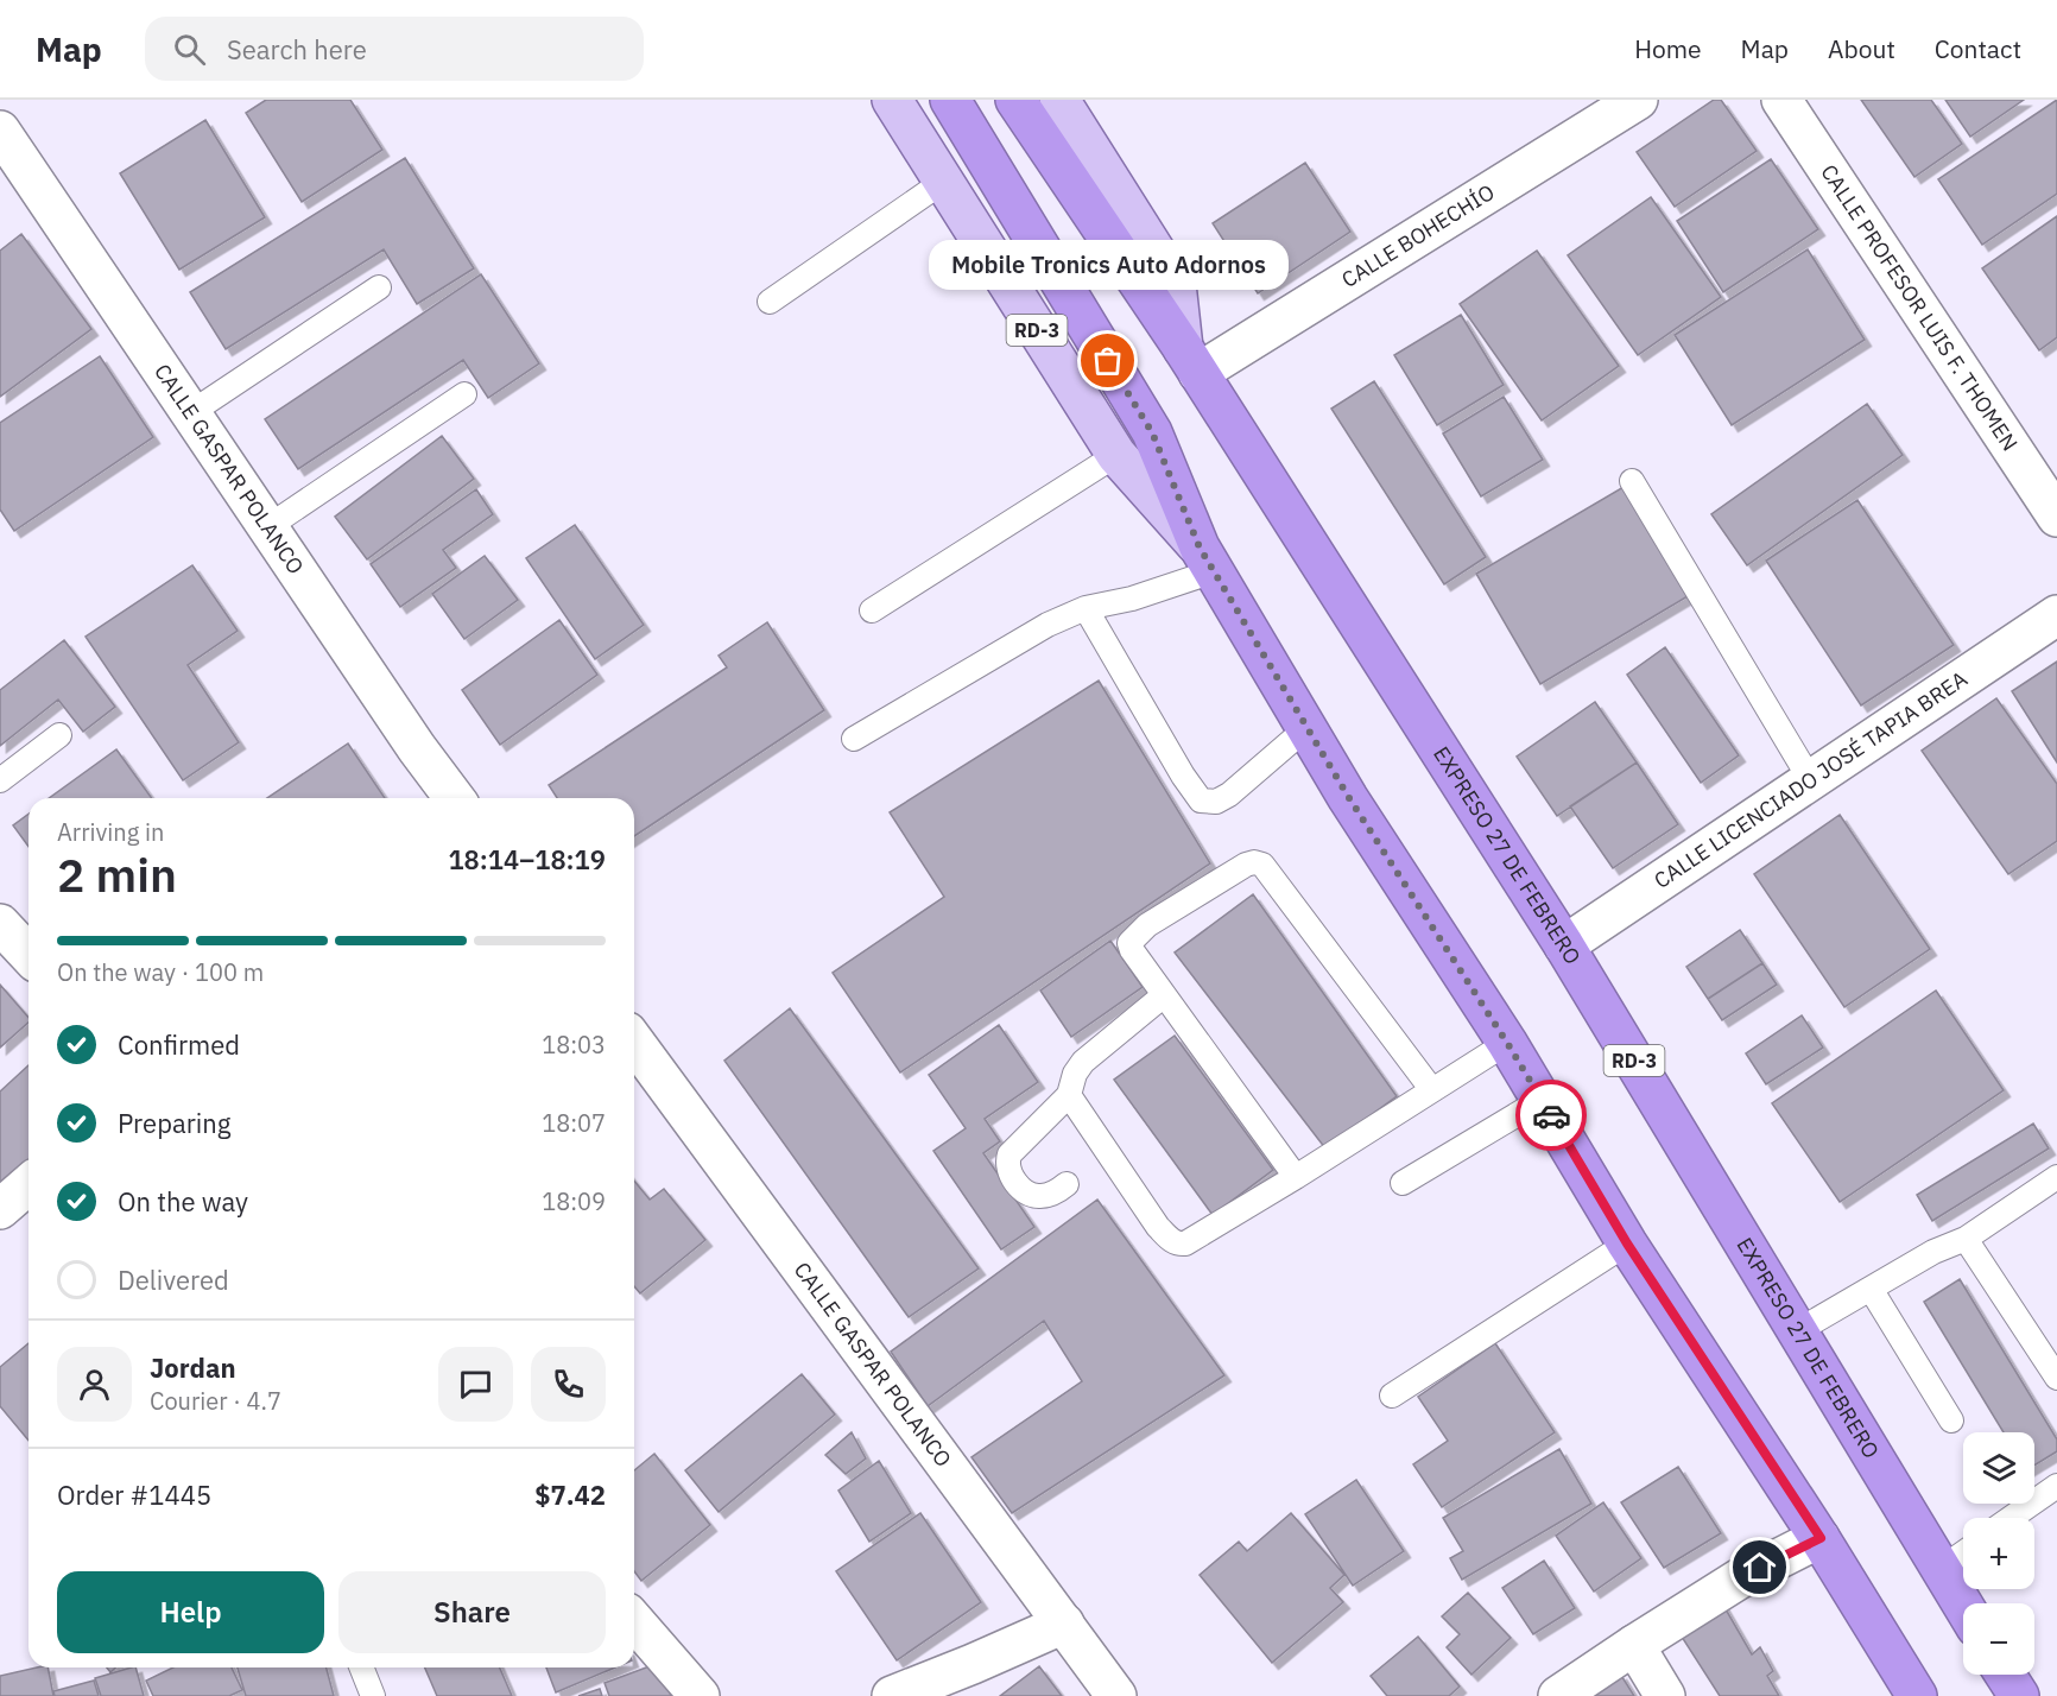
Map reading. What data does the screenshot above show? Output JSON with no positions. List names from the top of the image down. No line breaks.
{"streets":{"highway":["RD-3","EXPRESO 27 DE FEBRERO"],"street":["CALLE BOHECHÍO","CALLE PROFESOR LUIS F. THOMEN","CALLE GASPAR POLANCO","CALLE LICENCIADO JOSÉ TAPIA BREA"]},"crossings":[["CALLE BOHECHÍO","RD-3"],["CALLE BOHECHÍO","EXPRESO 27 DE FEBRERO"],["RD-3","EXPRESO 27 DE FEBRERO"],["CALLE LICENCIADO JOSÉ TAPIA BREA","EXPRESO 27 DE FEBRERO"]],"places":["Mobile Tronics Auto Adornos"],"page":{"header":"Map","search":"Search here","nav":["Home","Map","About","Contact"],"bubble":"Mobile Tronics Auto Adornos","heading":["2 min","Arriving in","18:14–18:19"],"panel":["Jordan","Courier · 4.7","Order #1445","$7.42"],"bar":"On the way · 100 m","list":[["Confirmed","18:03"],["Preparing","18:07"],["On the way","18:09"],"Delivered"],"map_buttons":["+","−"],"buttons":["Help","Share"]}}
